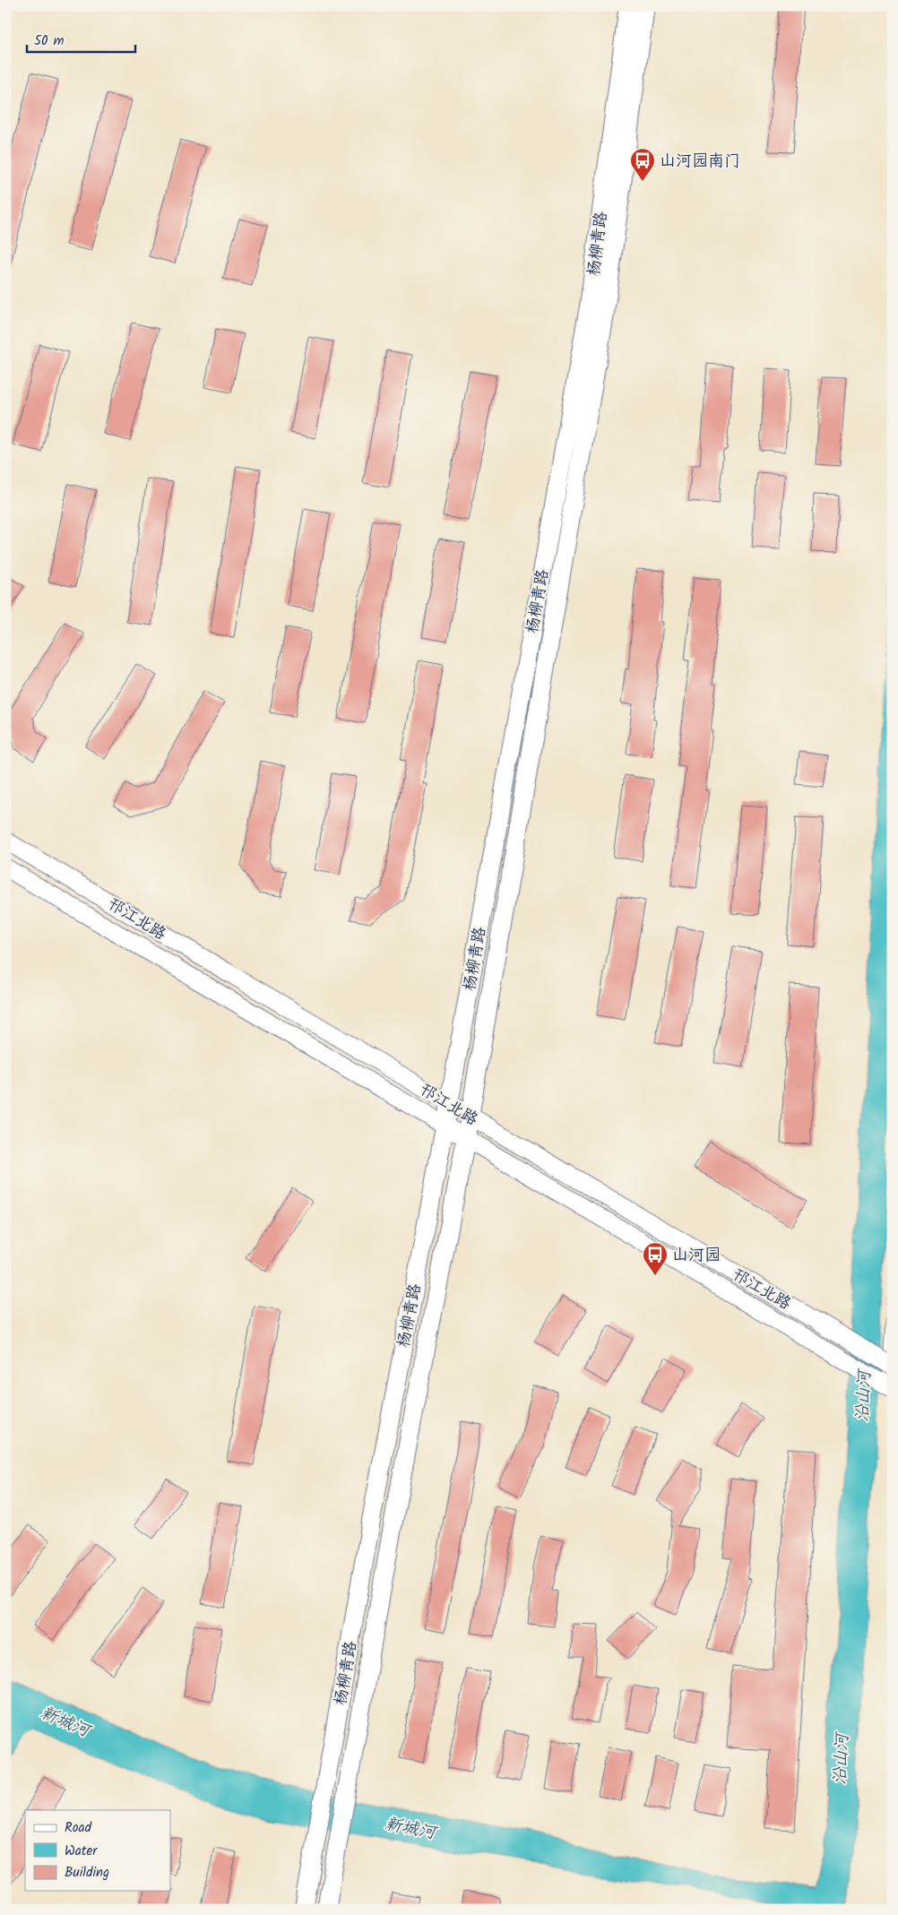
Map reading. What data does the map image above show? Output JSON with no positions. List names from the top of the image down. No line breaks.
{"streets":{"main road":["杨柳青路","邗江北路"]},"crossings":[["杨柳青路","邗江北路"]],"water":["沿山河","新城河"],"places":{"bus stop":["山河园南门","山河园"]},"legend":["Road","Water","Building"],"scale_bar":"50 m"}
